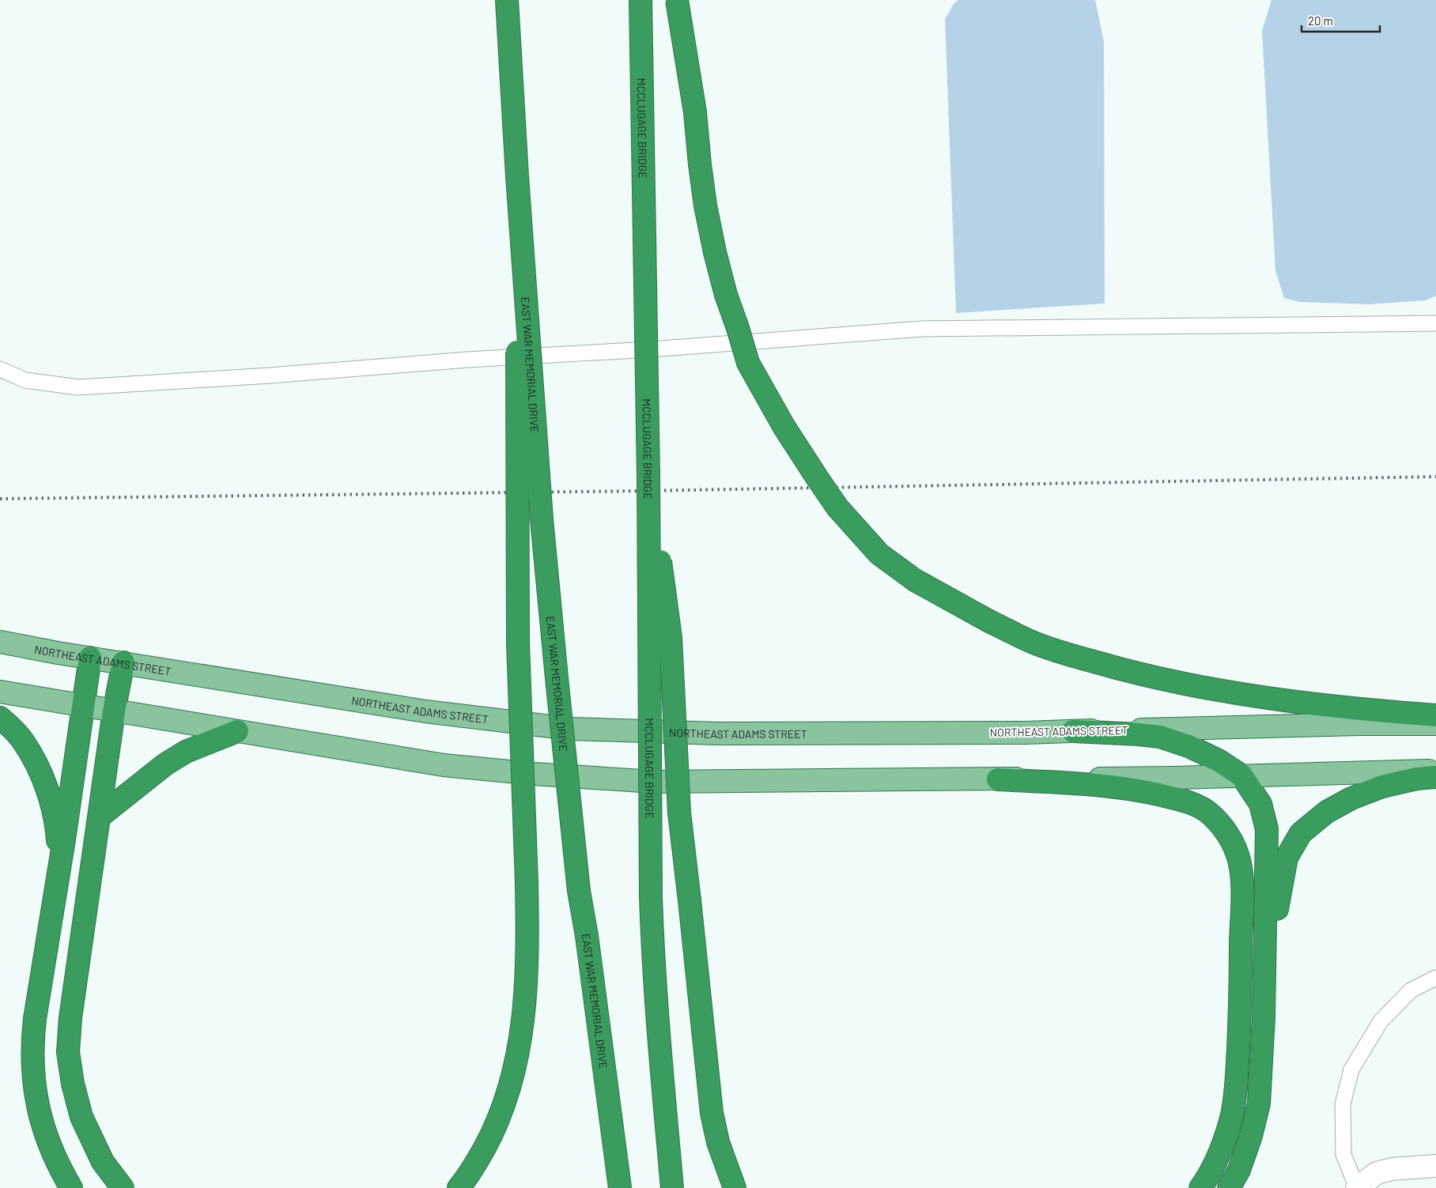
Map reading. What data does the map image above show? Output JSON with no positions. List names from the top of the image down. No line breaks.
{"streets":{"highway":["MCCLUGAGE BRIDGE","EAST WAR MEMORIAL DRIVE"],"main road":["NORTHEAST ADAMS STREET"]},"scale_bar":"20 m"}
